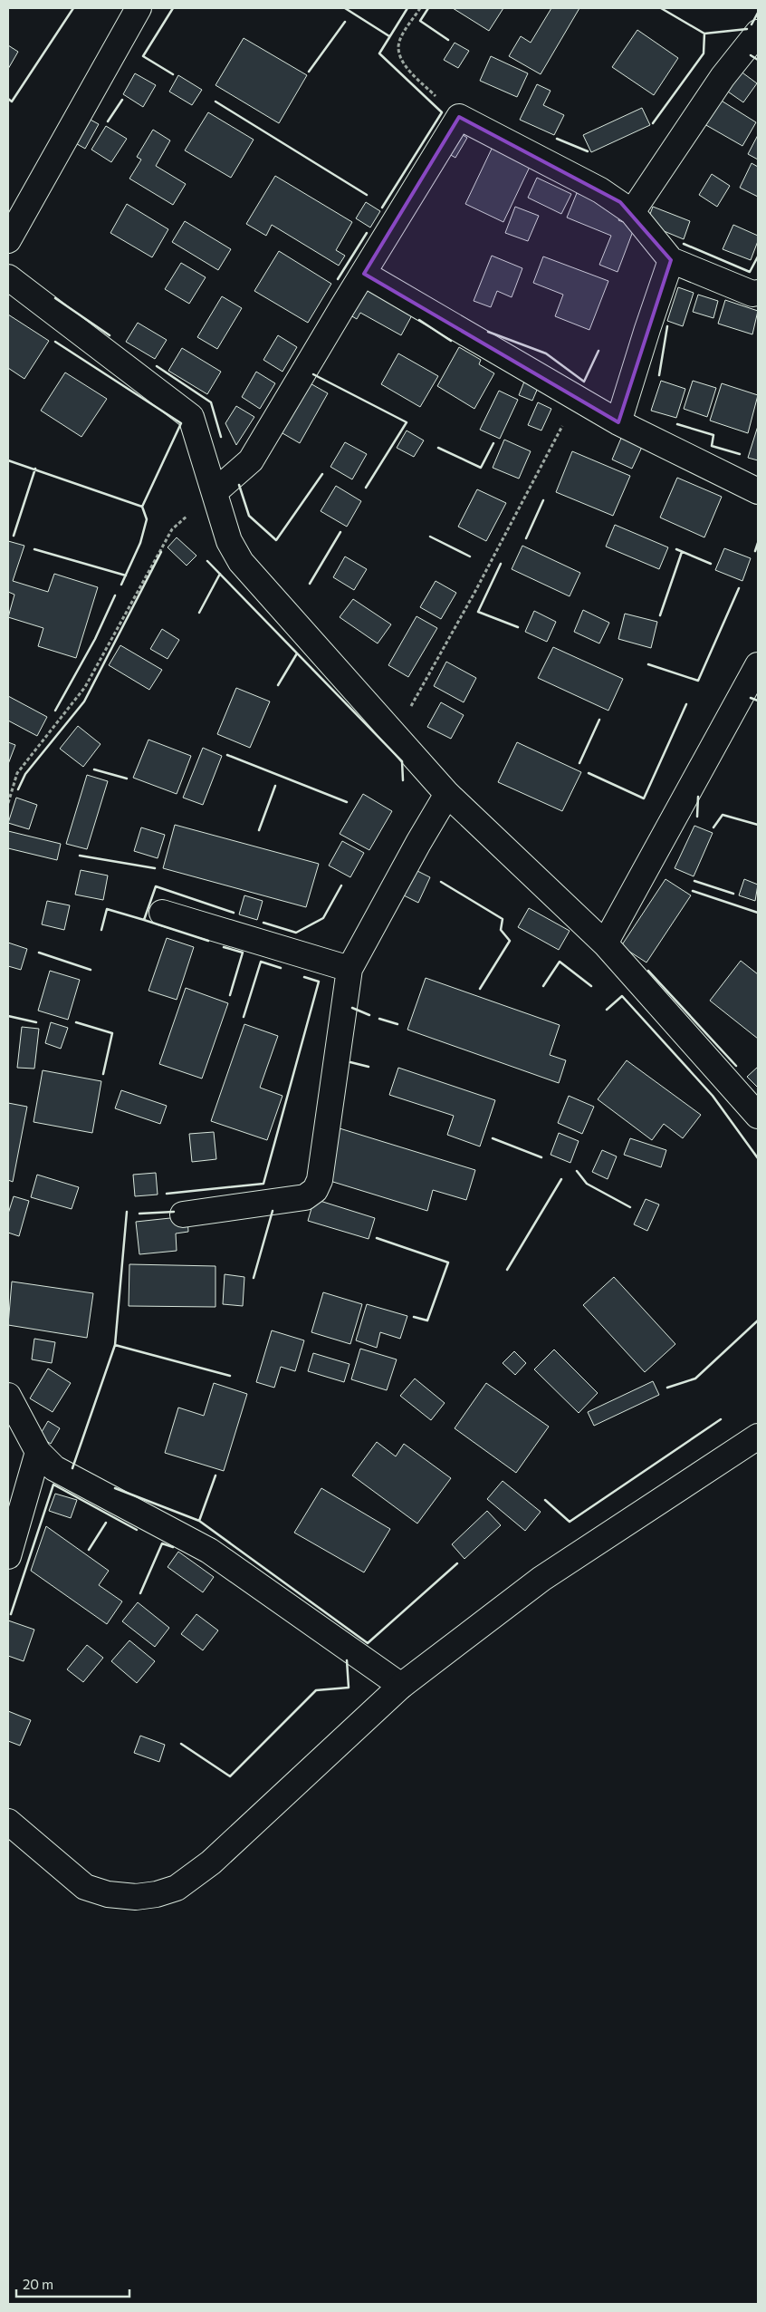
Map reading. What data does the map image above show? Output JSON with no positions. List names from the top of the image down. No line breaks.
{"scale_bar":"20 m"}
